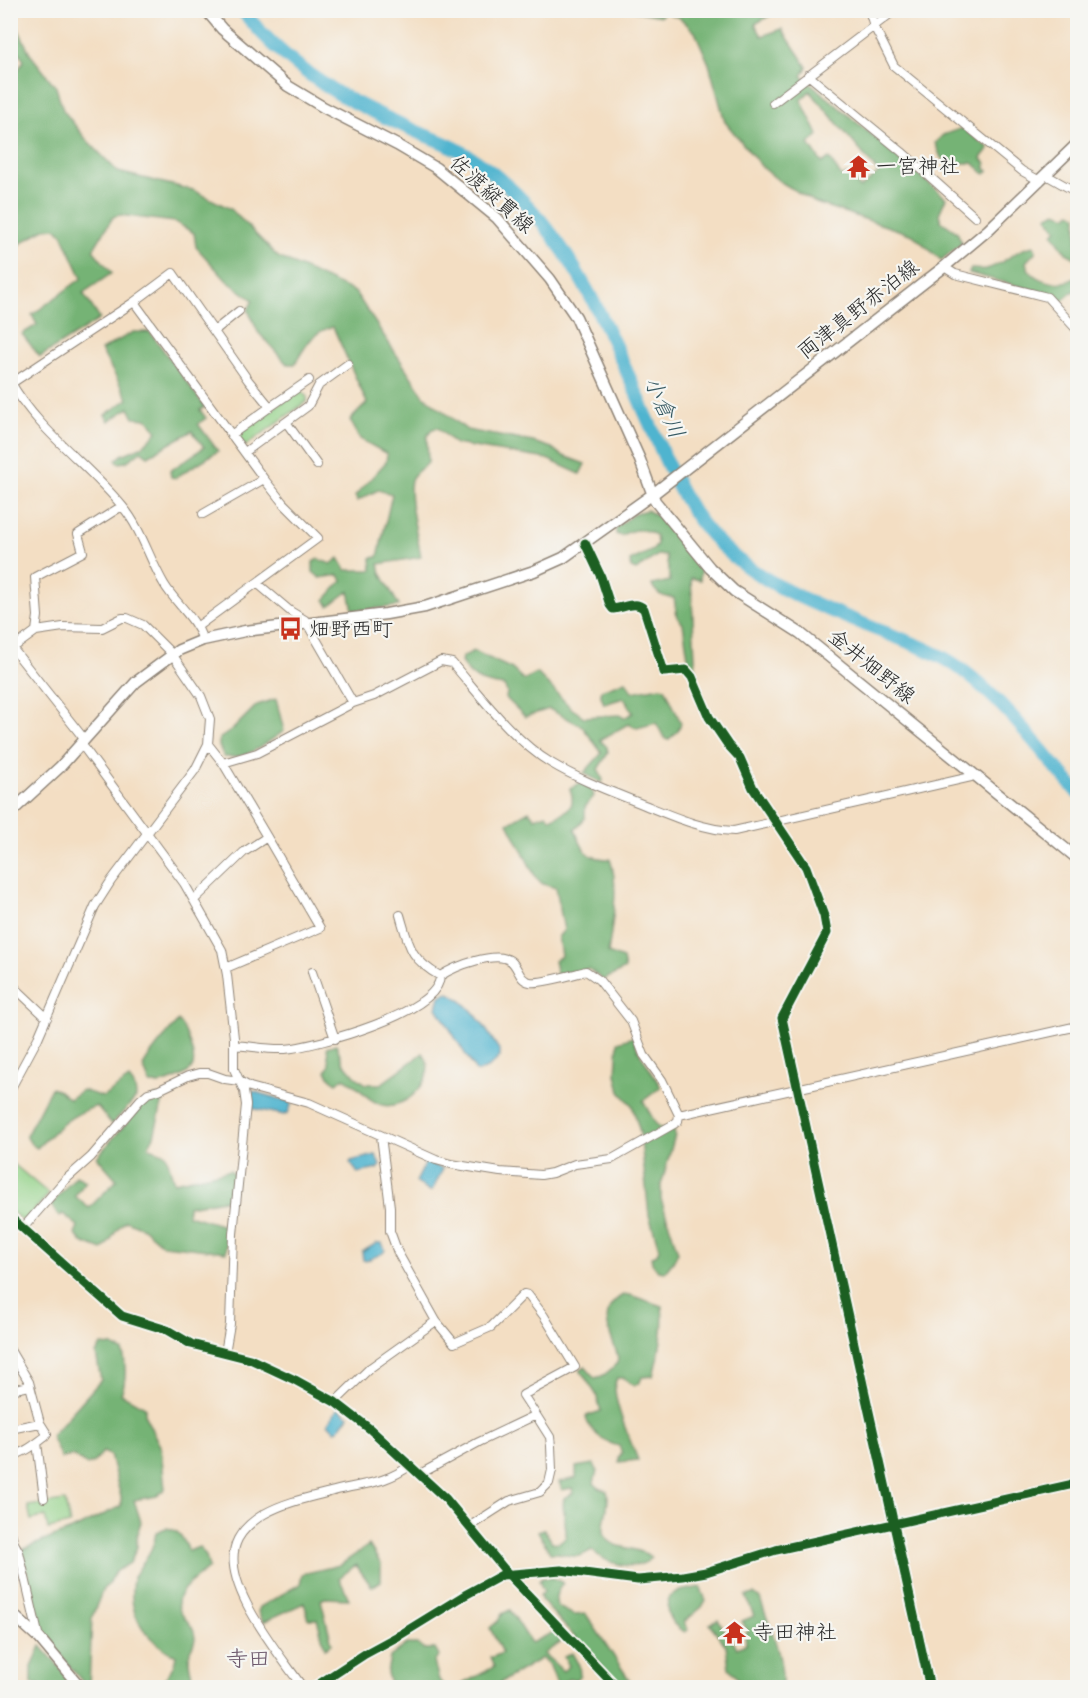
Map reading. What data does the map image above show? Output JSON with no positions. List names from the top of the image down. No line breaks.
{"streets":{"main road":["佐渡縦貫線","両津真野赤泊線","金井畑野線"]},"crossings":[["佐渡縦貫線","両津真野赤泊線"],["佐渡縦貫線","金井畑野線"],["両津真野赤泊線","金井畑野線"]],"districts":["寺田"],"water":["小倉川"],"places":{"temple":["一宮神社","寺田神社"],"bus stop":["畑野西町"]}}
